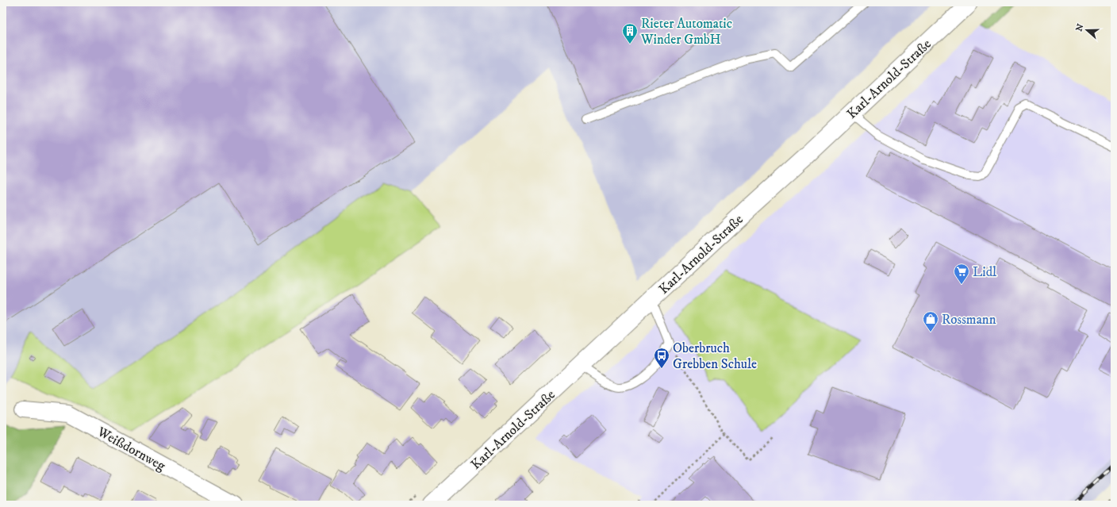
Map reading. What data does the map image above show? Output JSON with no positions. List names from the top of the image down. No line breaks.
{"streets":{"main road":["Karl-Arnold-Straße"],"street":["Weißdornweg"]},"places":{"building":["Rieter Automatic Winder GmbH"],"supermarket":["Lidl"],"shop":["Rossmann"],"bus stop":["Oberbruch Grebben Schule"]},"north":"left"}
